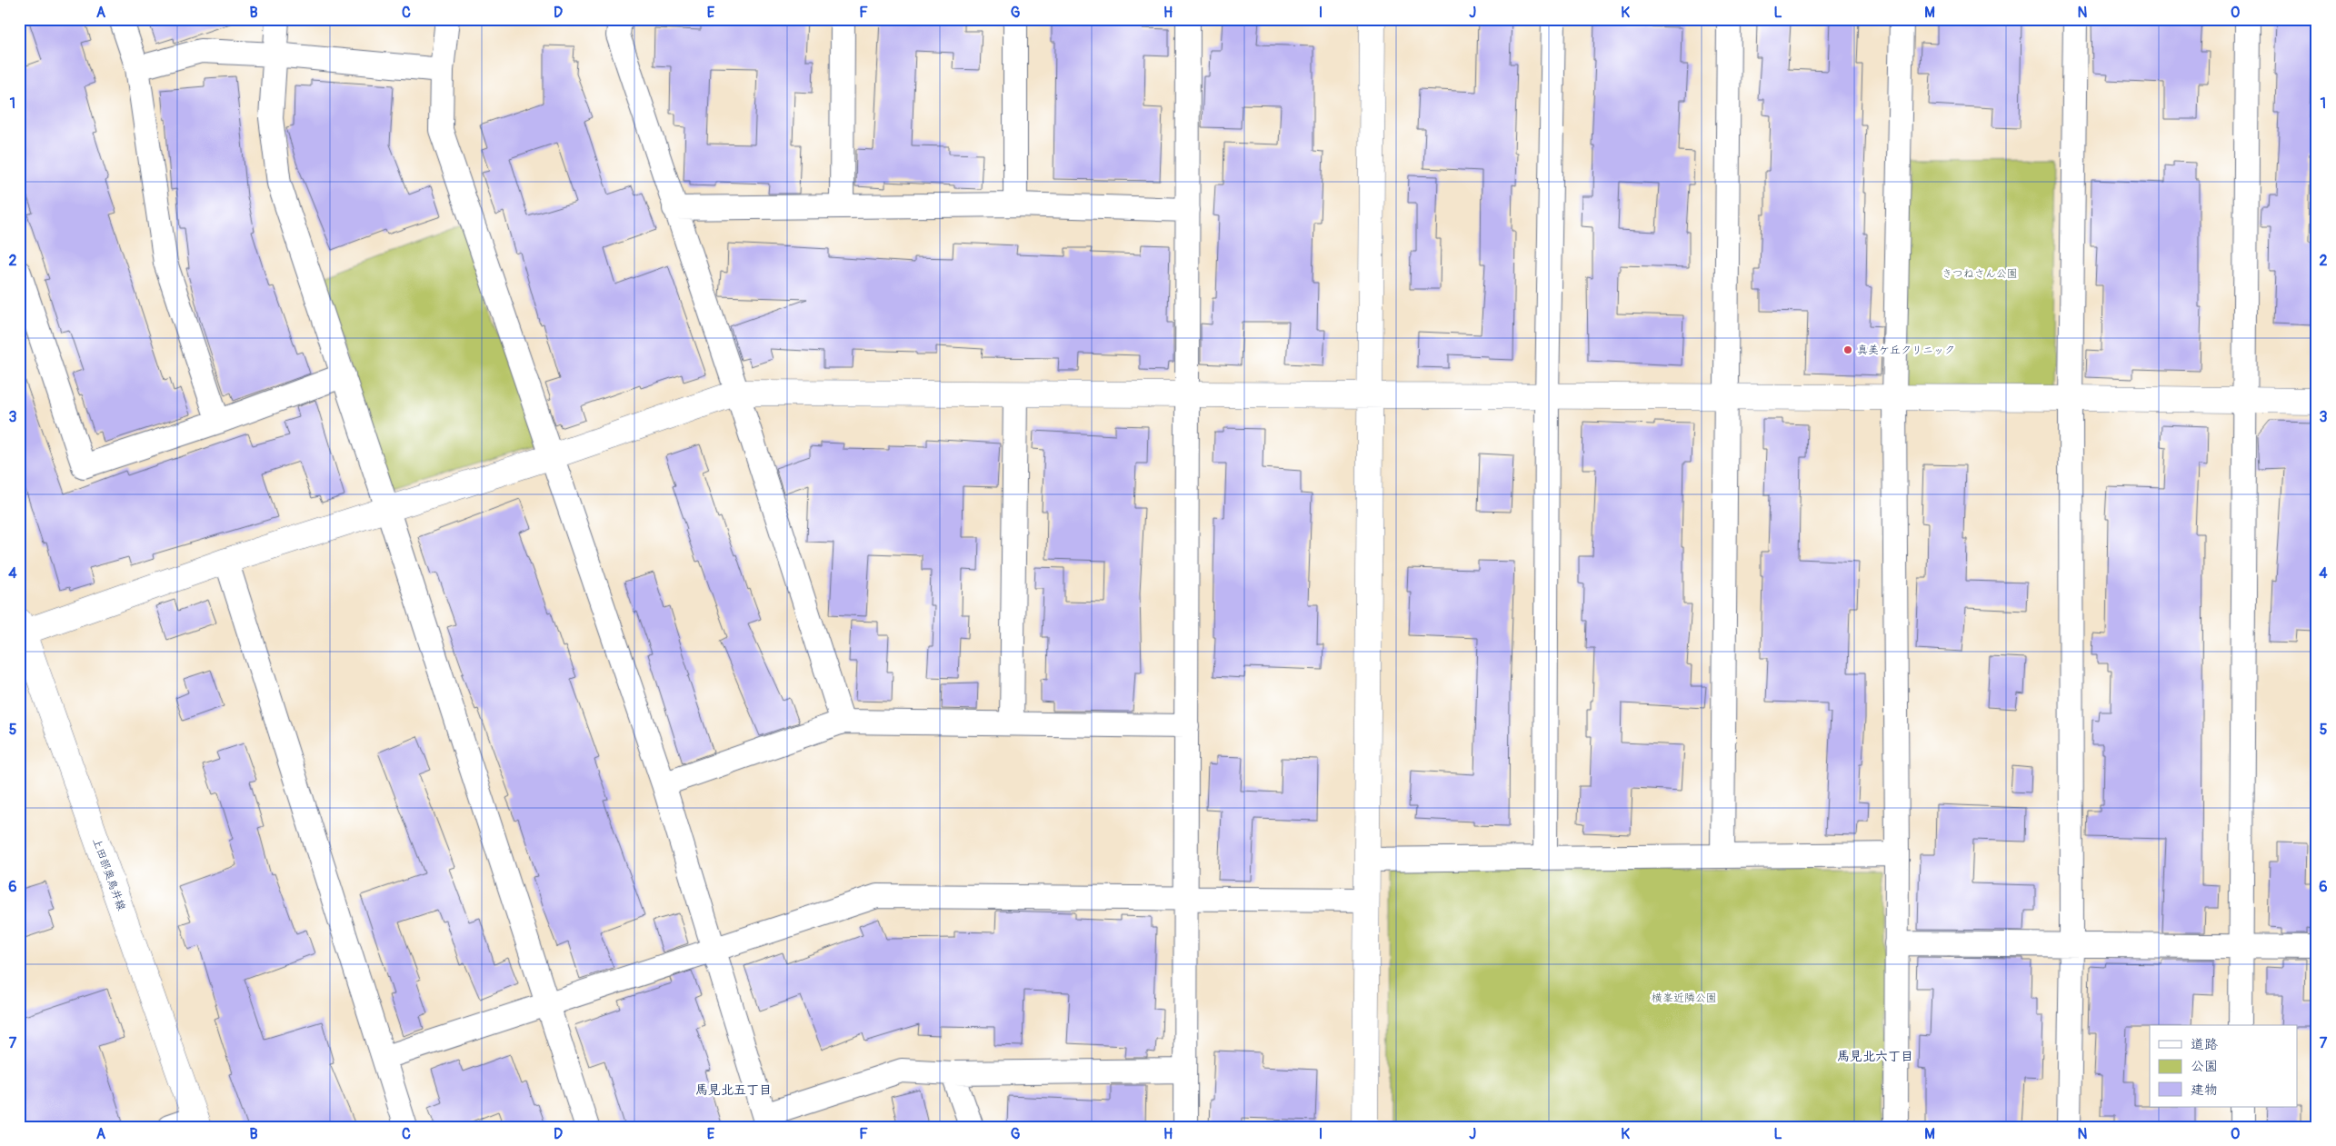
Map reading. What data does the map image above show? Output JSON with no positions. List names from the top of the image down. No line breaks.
{"streets":{"street":["上田部奥鳥井線"]},"districts":["馬見北六丁目","馬見北五丁目"],"parks":["きつねさん公園","横峯近隣公園"],"places":["真美ケ丘クリニック"],"legend":["道路","公園","建物"],"grid":{"columns":["A","B","C","D","E","F","G","H","I","J","K","L","M","N","O"],"rows":["1","2","3","4","5","6","7"]}}
